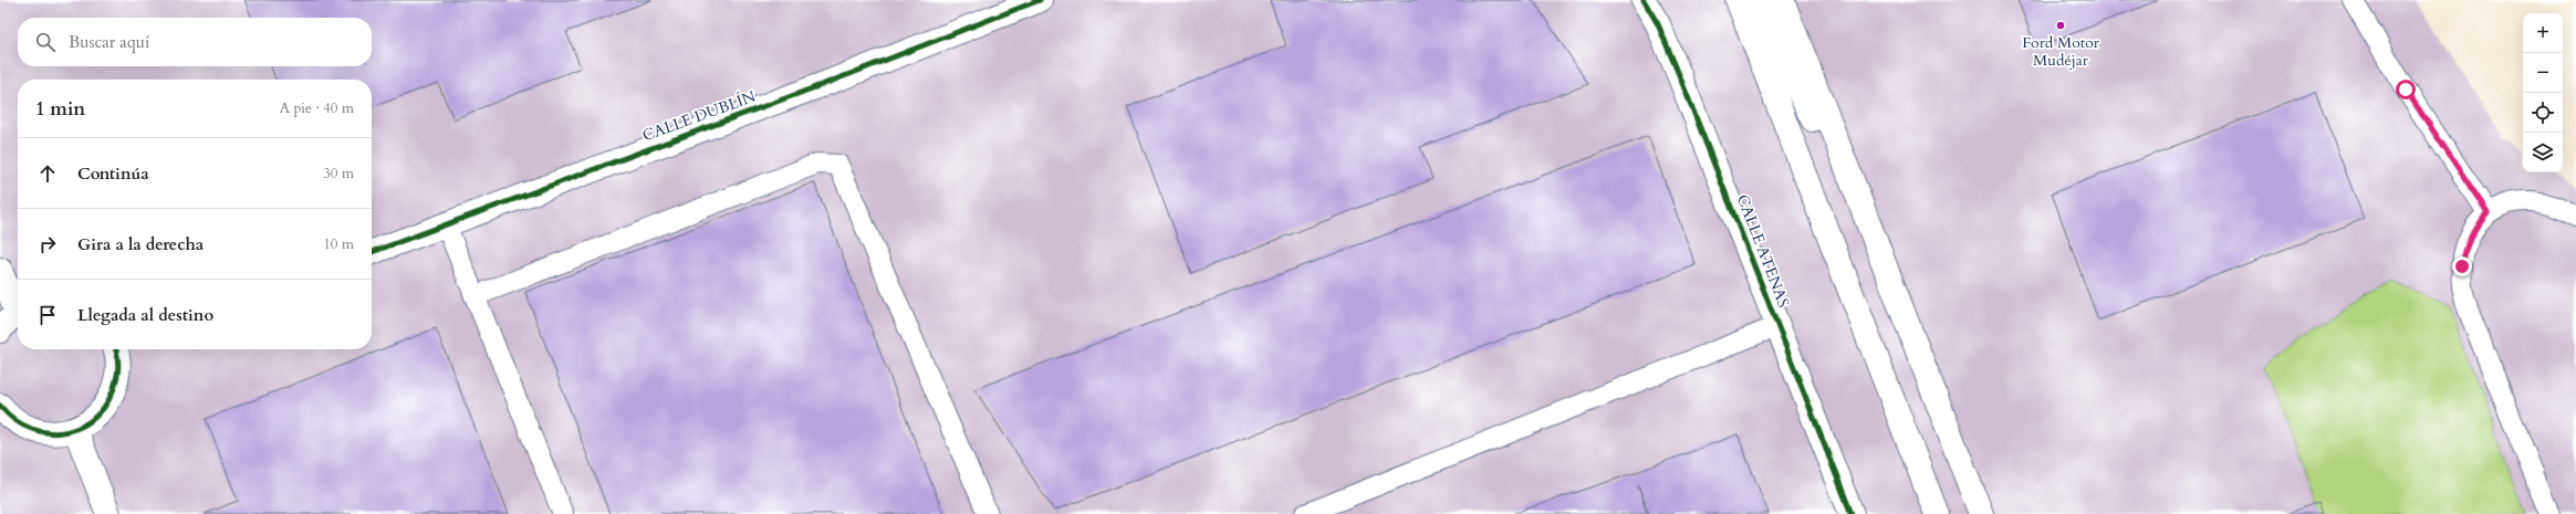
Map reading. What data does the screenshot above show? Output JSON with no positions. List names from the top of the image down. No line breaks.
{"streets":{"street":["CALLE DUBLÍN","CALLE ATENAS"]},"places":["Ford Motor Mudéjar"],"page":{"map_buttons":["+","−"],"search":"Buscar aquí","heading":["1 min","A pie · 40 m"],"list":[["Continúa","30 m"],["Gira a la derecha","10 m"],"Llegada al destino"]}}
